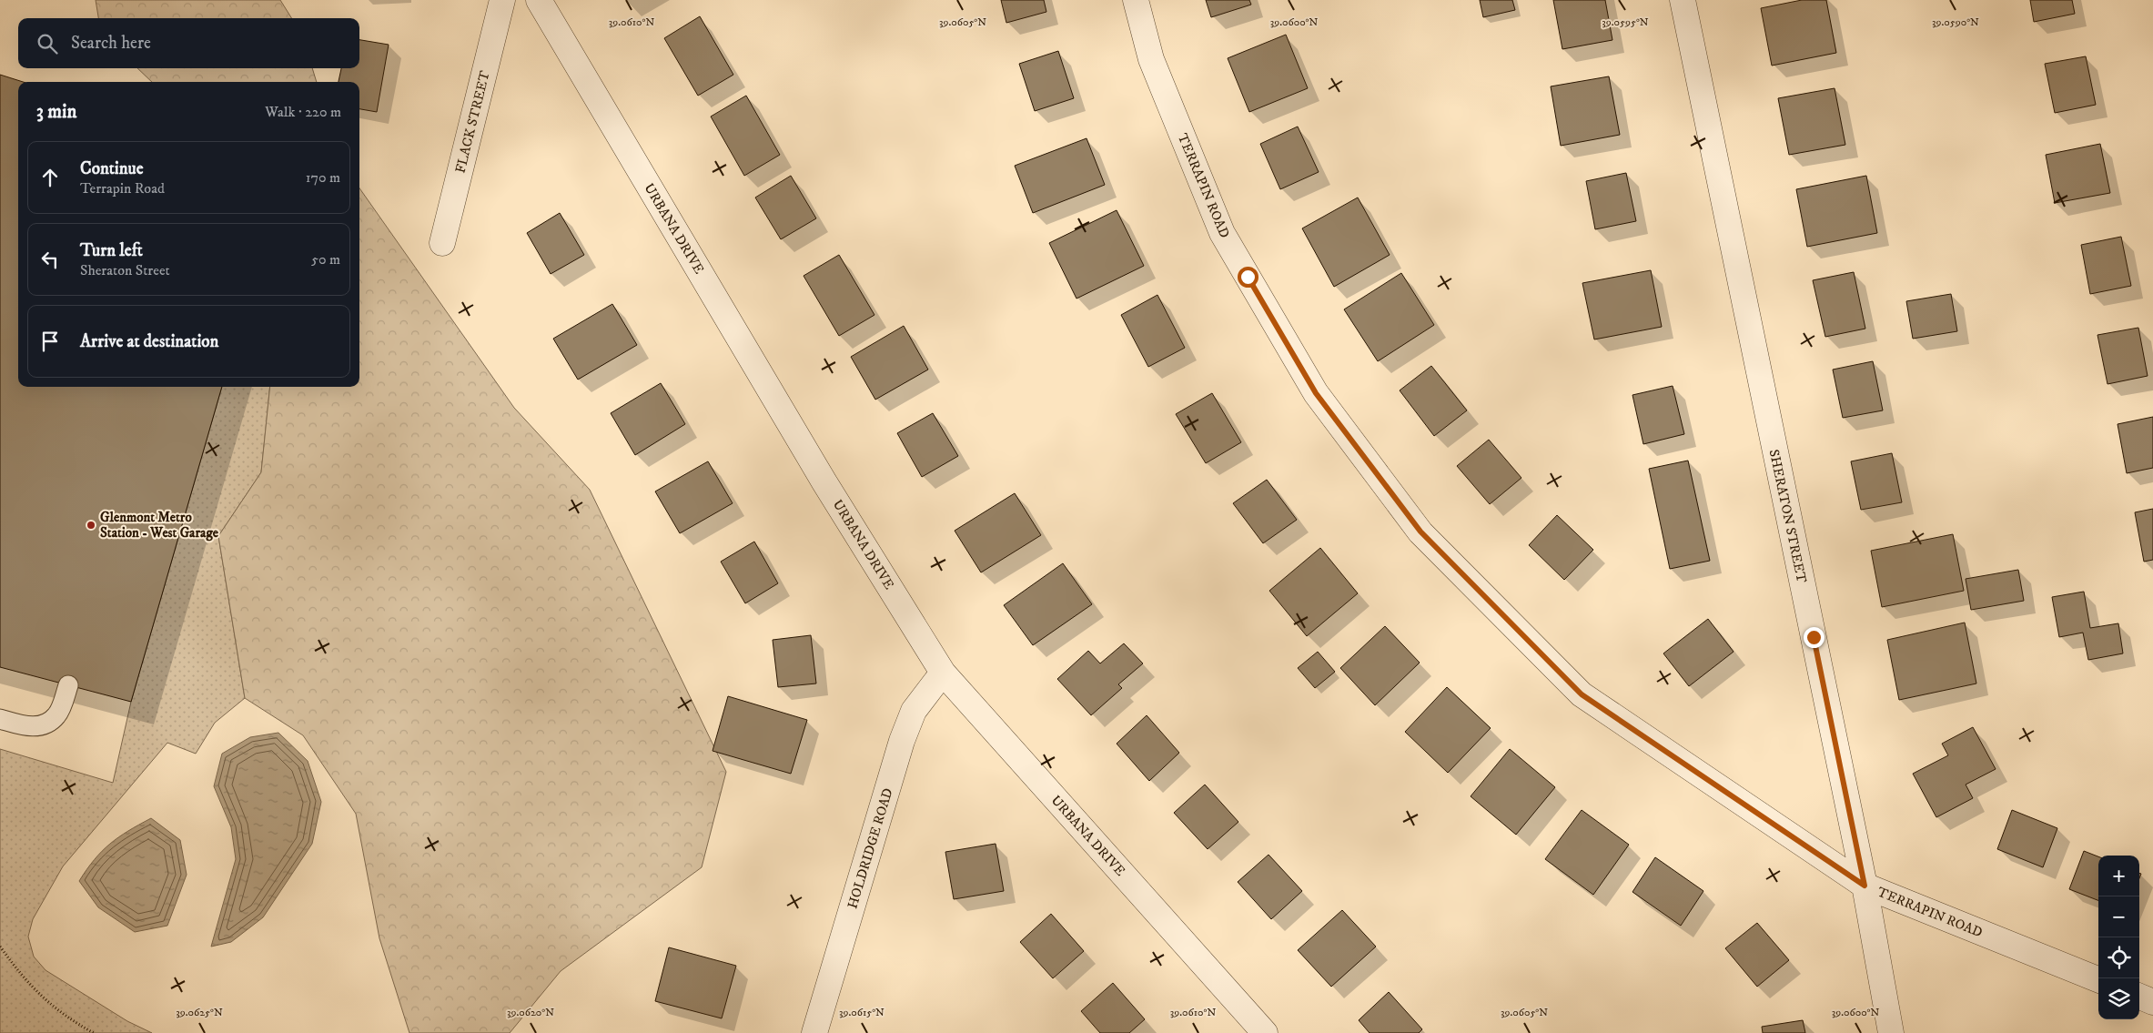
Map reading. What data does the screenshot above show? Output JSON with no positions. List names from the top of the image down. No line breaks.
{"streets":{"street":["FLACK STREET","TERRAPIN ROAD","URBANA DRIVE","SHERATON STREET","HOLDRIDGE ROAD"]},"crossings":[["TERRAPIN ROAD","SHERATON STREET"],["URBANA DRIVE","HOLDRIDGE ROAD"]],"places":["Glenmont Metro Station - West Garage"],"page":{"search":"Search here","heading":["3 min","Walk · 220 m"],"list":[["Continue","Terrapin Road","170 m"],["Turn left","Sheraton Street","50 m"],"Arrive at destination"],"map_buttons":["+","−"]},"coordinates":["39.0610°N","39.0605°N","39.0600°N","39.0595°N","39.0590°N","39.0625°N","39.0620°N","39.0615°N"]}
